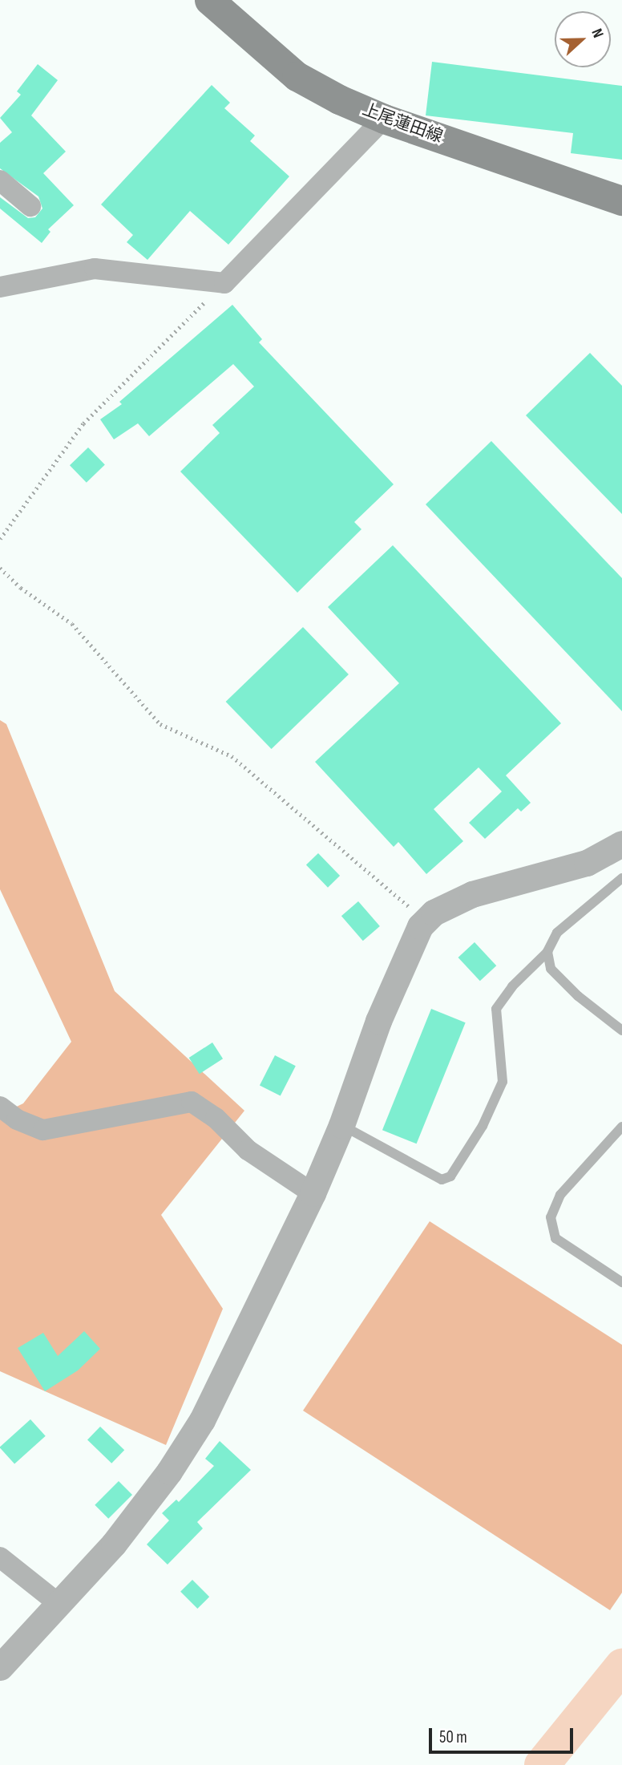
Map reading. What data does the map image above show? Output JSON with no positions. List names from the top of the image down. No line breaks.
{"streets":{"main road":["上尾蓮田線"]},"scale_bar":"50 m","north":"right"}
